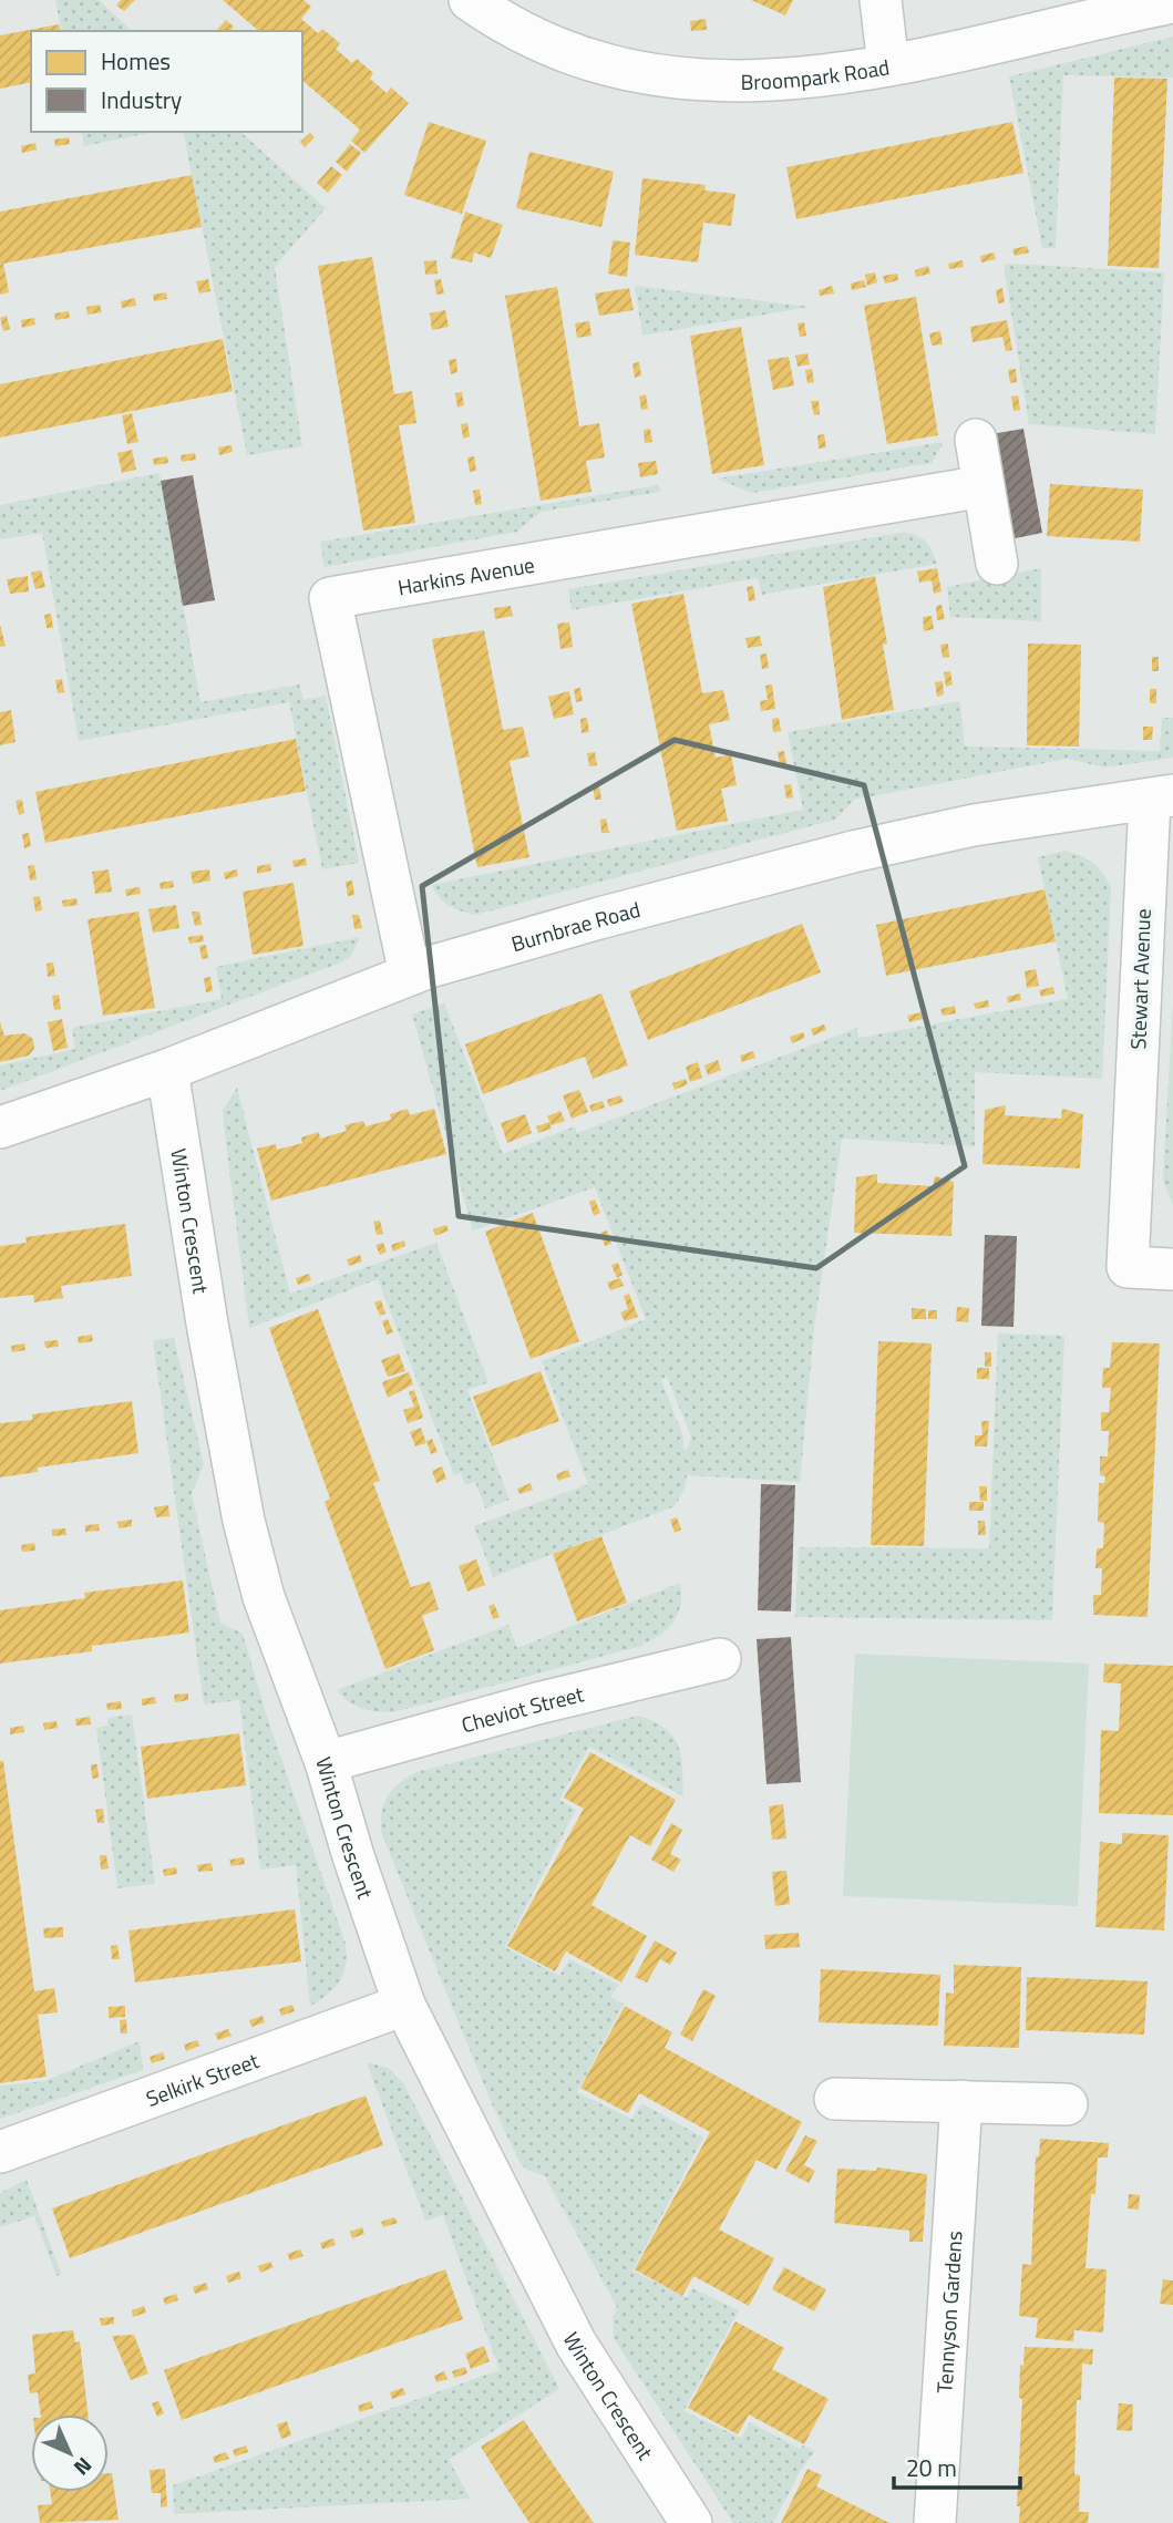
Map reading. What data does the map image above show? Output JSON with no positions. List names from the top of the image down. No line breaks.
{"streets":{"street":["Broompark Road","Harkins Avenue","Burnbrae Road","Stewart Avenue","Winton Crescent","Cheviot Street","Selkirk Street","Tennyson Gardens"]},"crossings":[["Harkins Avenue","Burnbrae Road"],["Burnbrae Road","Stewart Avenue"],["Burnbrae Road","Winton Crescent"],["Winton Crescent","Cheviot Street"],["Winton Crescent","Selkirk Street"]],"legend":["Homes","Industry"],"scale_bar":"20 m","north":"bottom right"}
